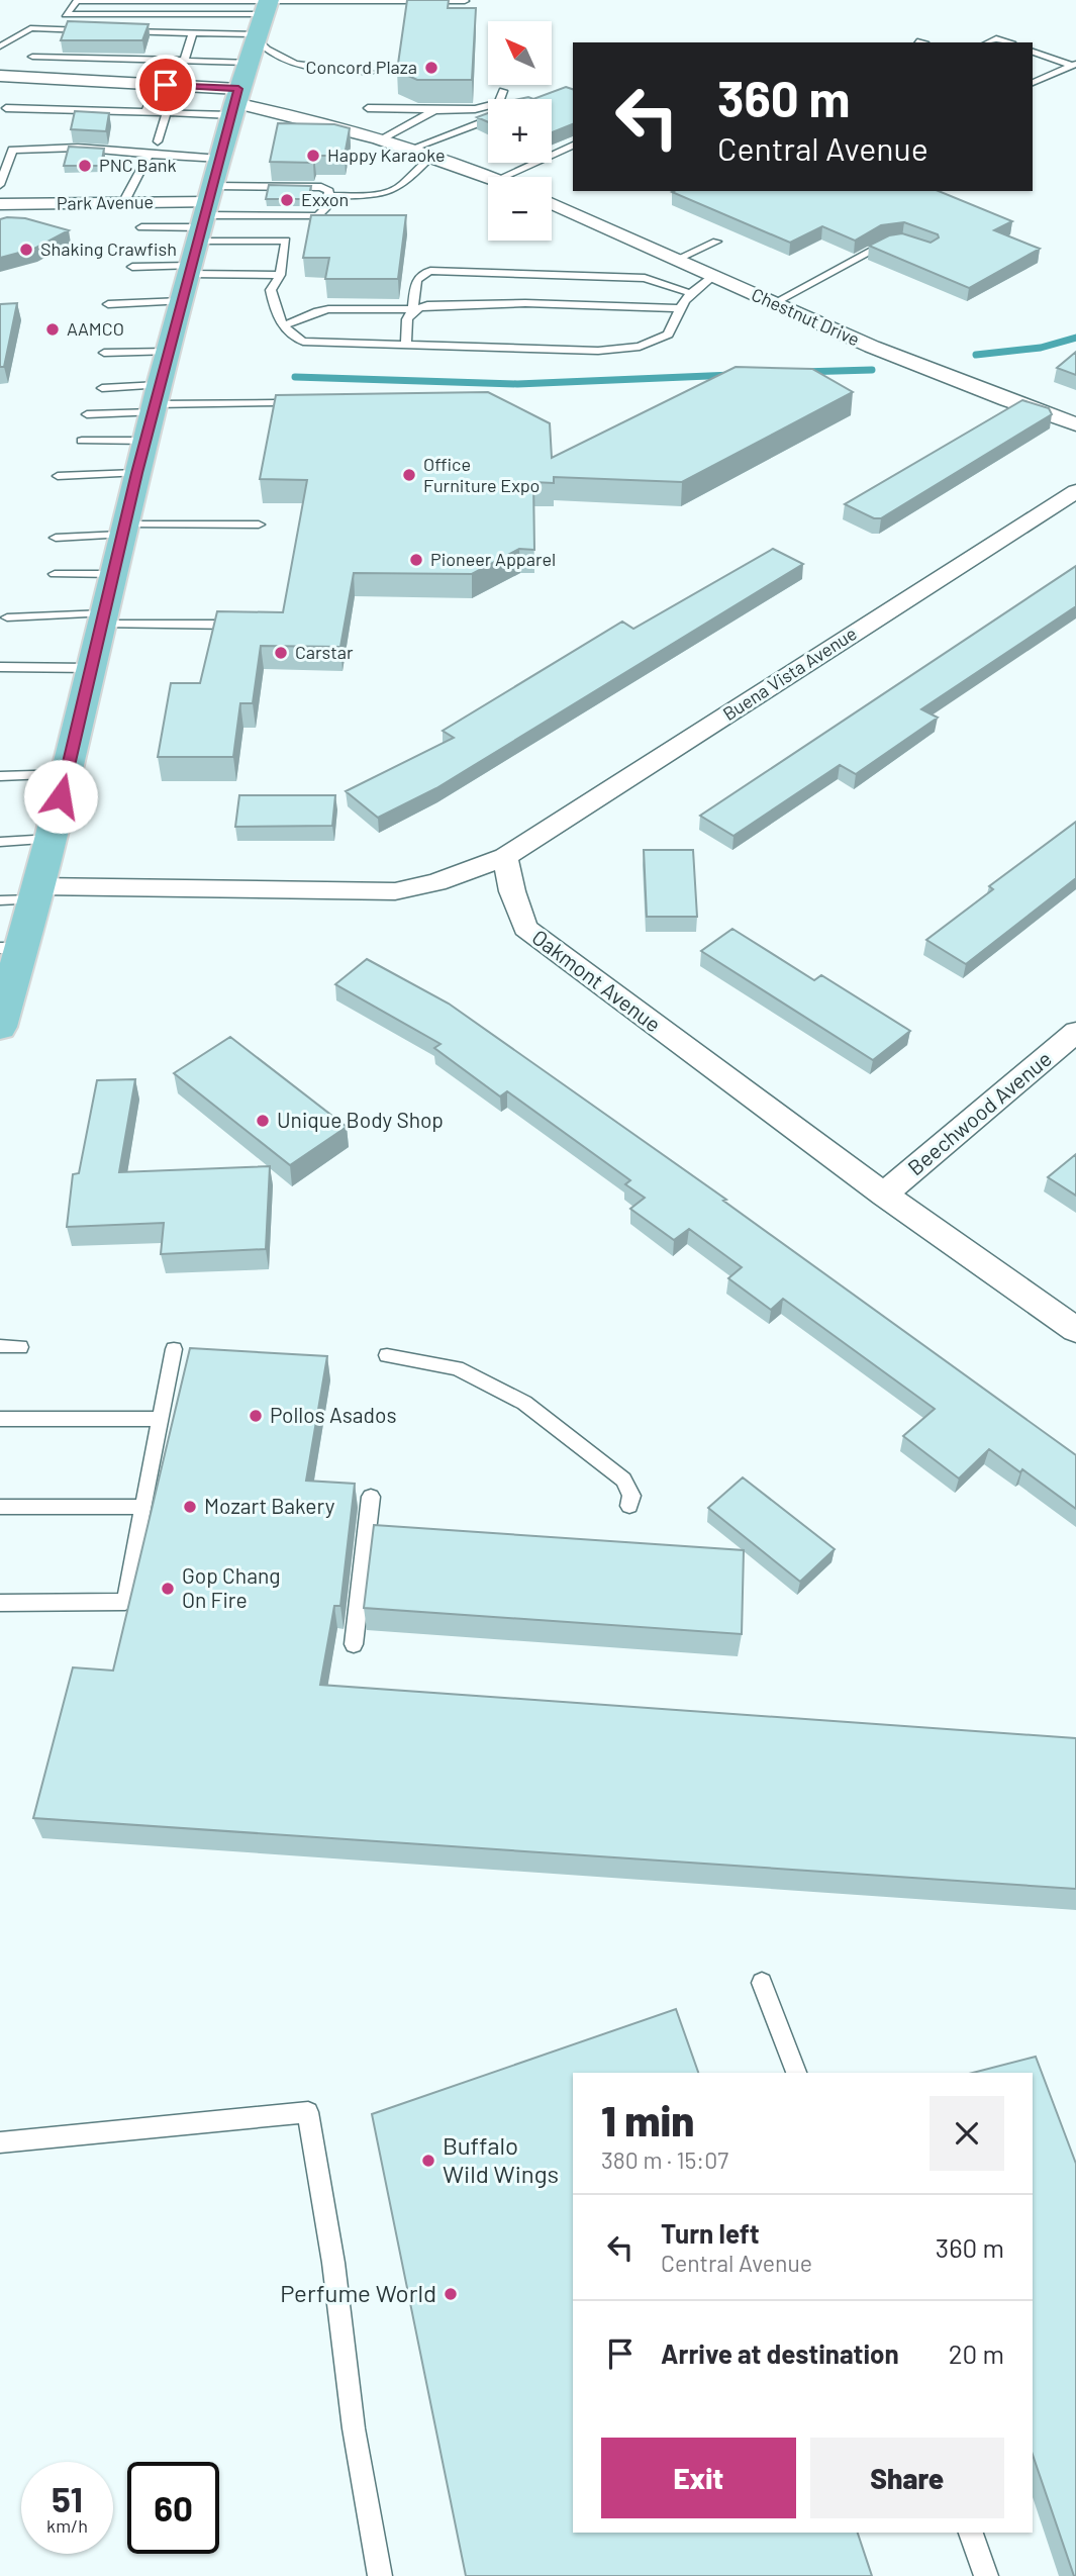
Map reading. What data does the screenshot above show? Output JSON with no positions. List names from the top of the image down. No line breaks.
{"streets":{"street":["Park Avenue","Chestnut Drive","Buena Vista Avenue","Oakmont Avenue","Beechwood Avenue"]},"crossings":[["Buena Vista Avenue","Oakmont Avenue"],["Oakmont Avenue","Beechwood Avenue"]],"places":["Concord Plaza","Happy Karaoke","PNC Bank","Exxon","Shaking Crawfish","AAMCO","Office Furniture Expo","Pioneer Apparel","Carstar","Unique Body Shop","Pollos Asados","Mozart Bakery","Gop Chang On Fire","Buffalo Wild Wings","Perfume World"],"north":"top left","page":{"map_buttons":["+","−"],"turn":["360 m","Central Avenue"],"heading":["1 min","380 m · 15:07"],"list":[{"name":"Turn left","note":"Central Avenue","value":"360 m"},{"name":"Arrive at destination","value":"20 m"}],"buttons":["Exit","Share"],"speed":"51 km/h","limit":"60"}}
